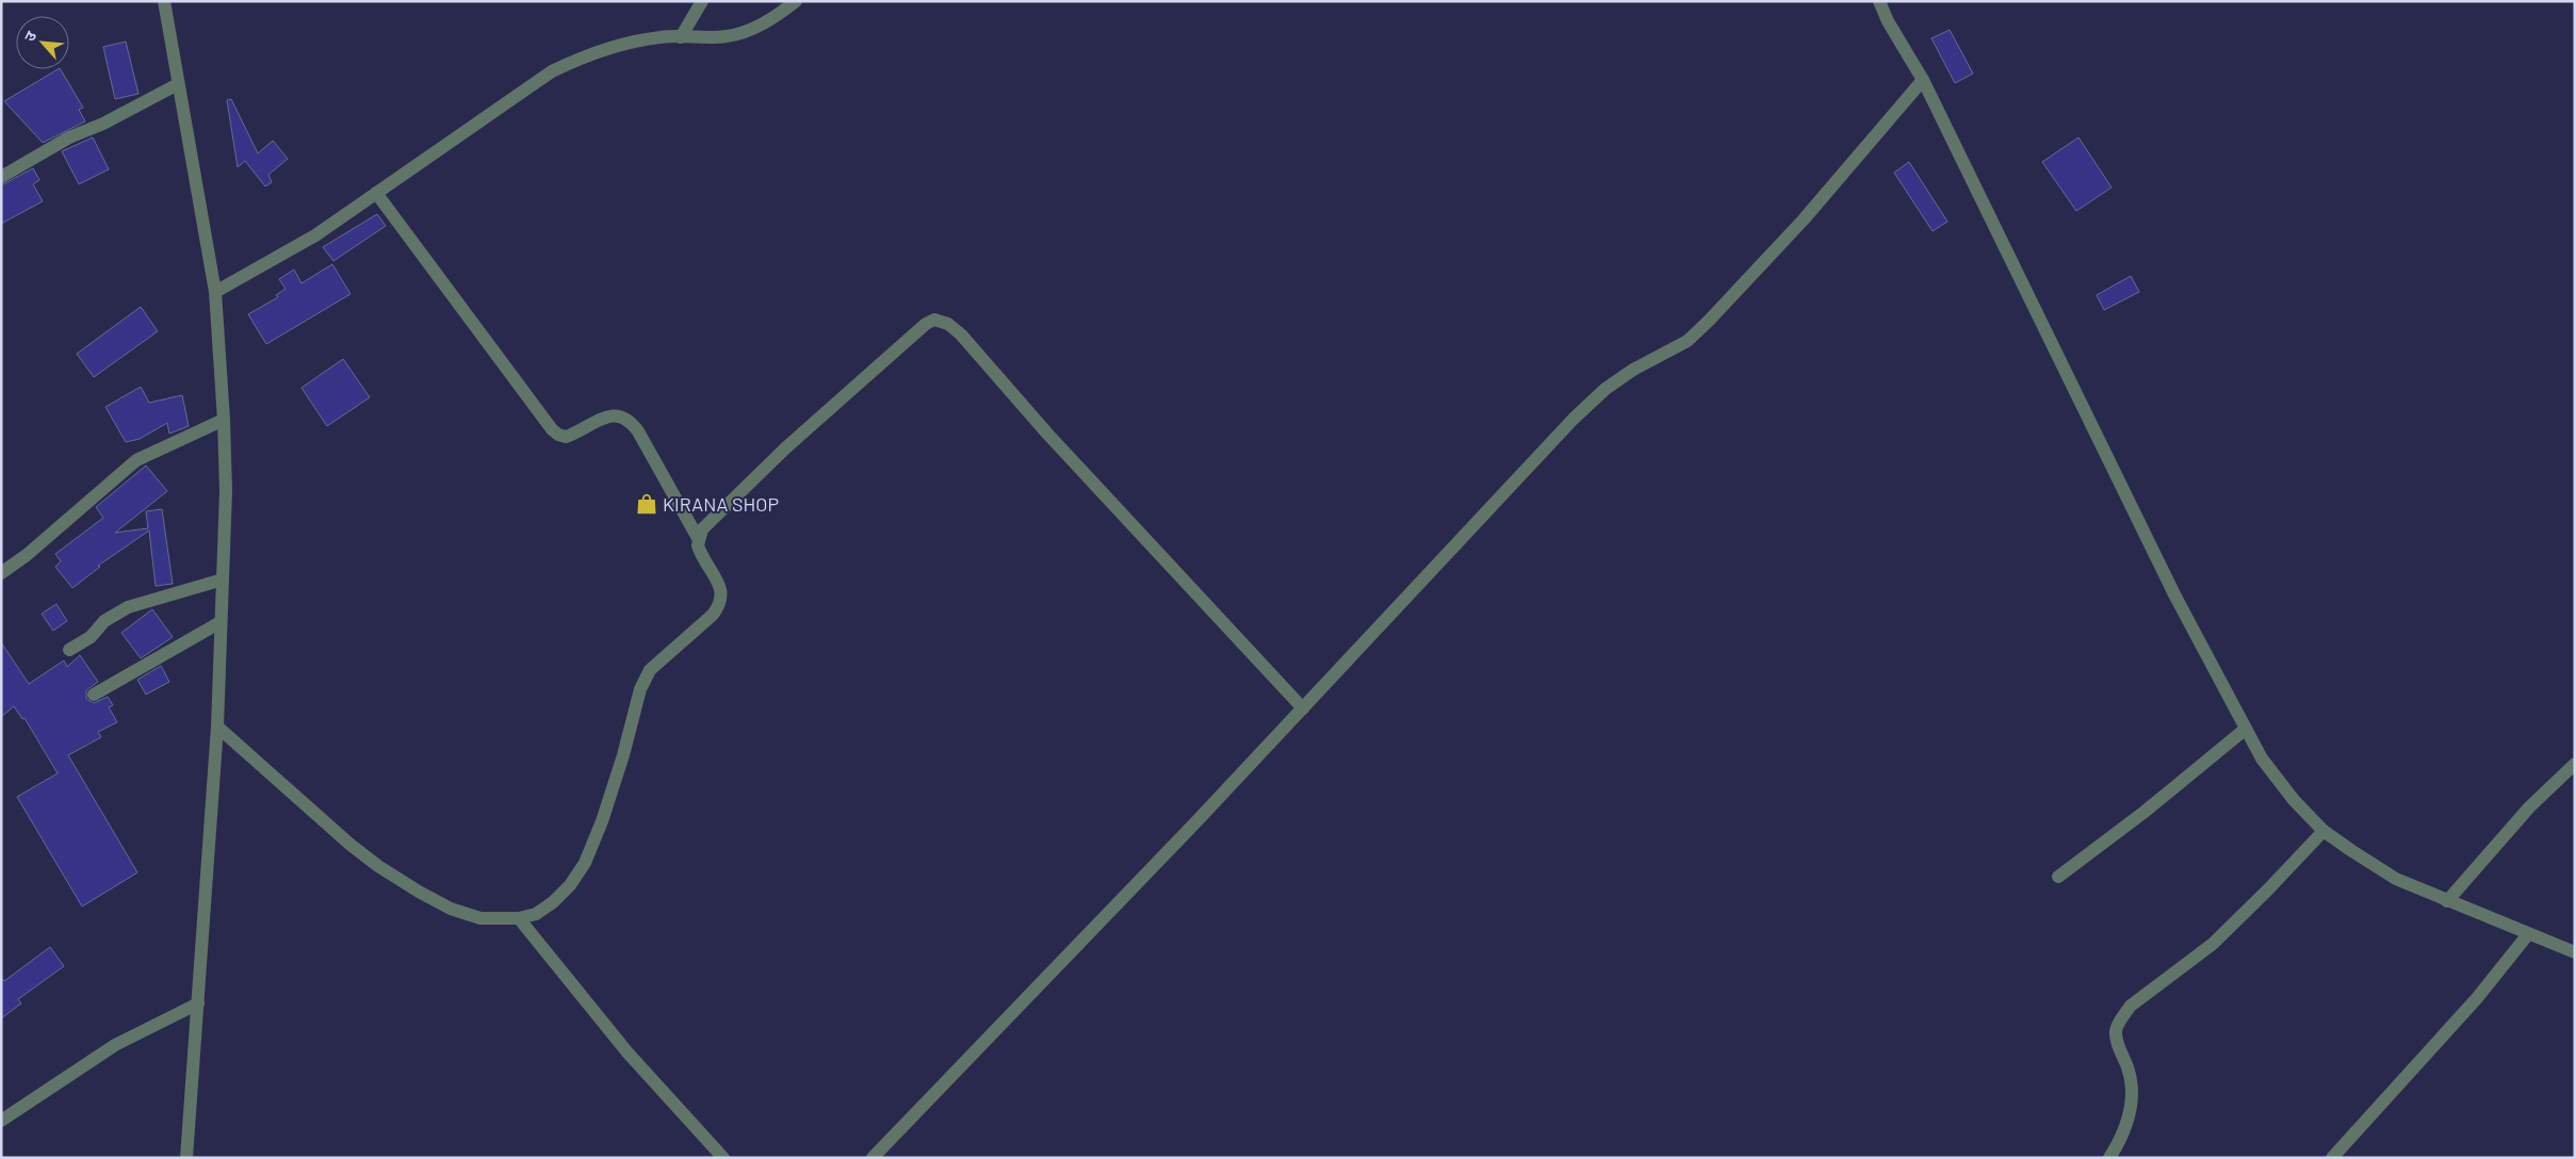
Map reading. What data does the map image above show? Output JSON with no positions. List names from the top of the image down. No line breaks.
{"places":{"shop":["KIRANA SHOP"]},"north":"top left"}
